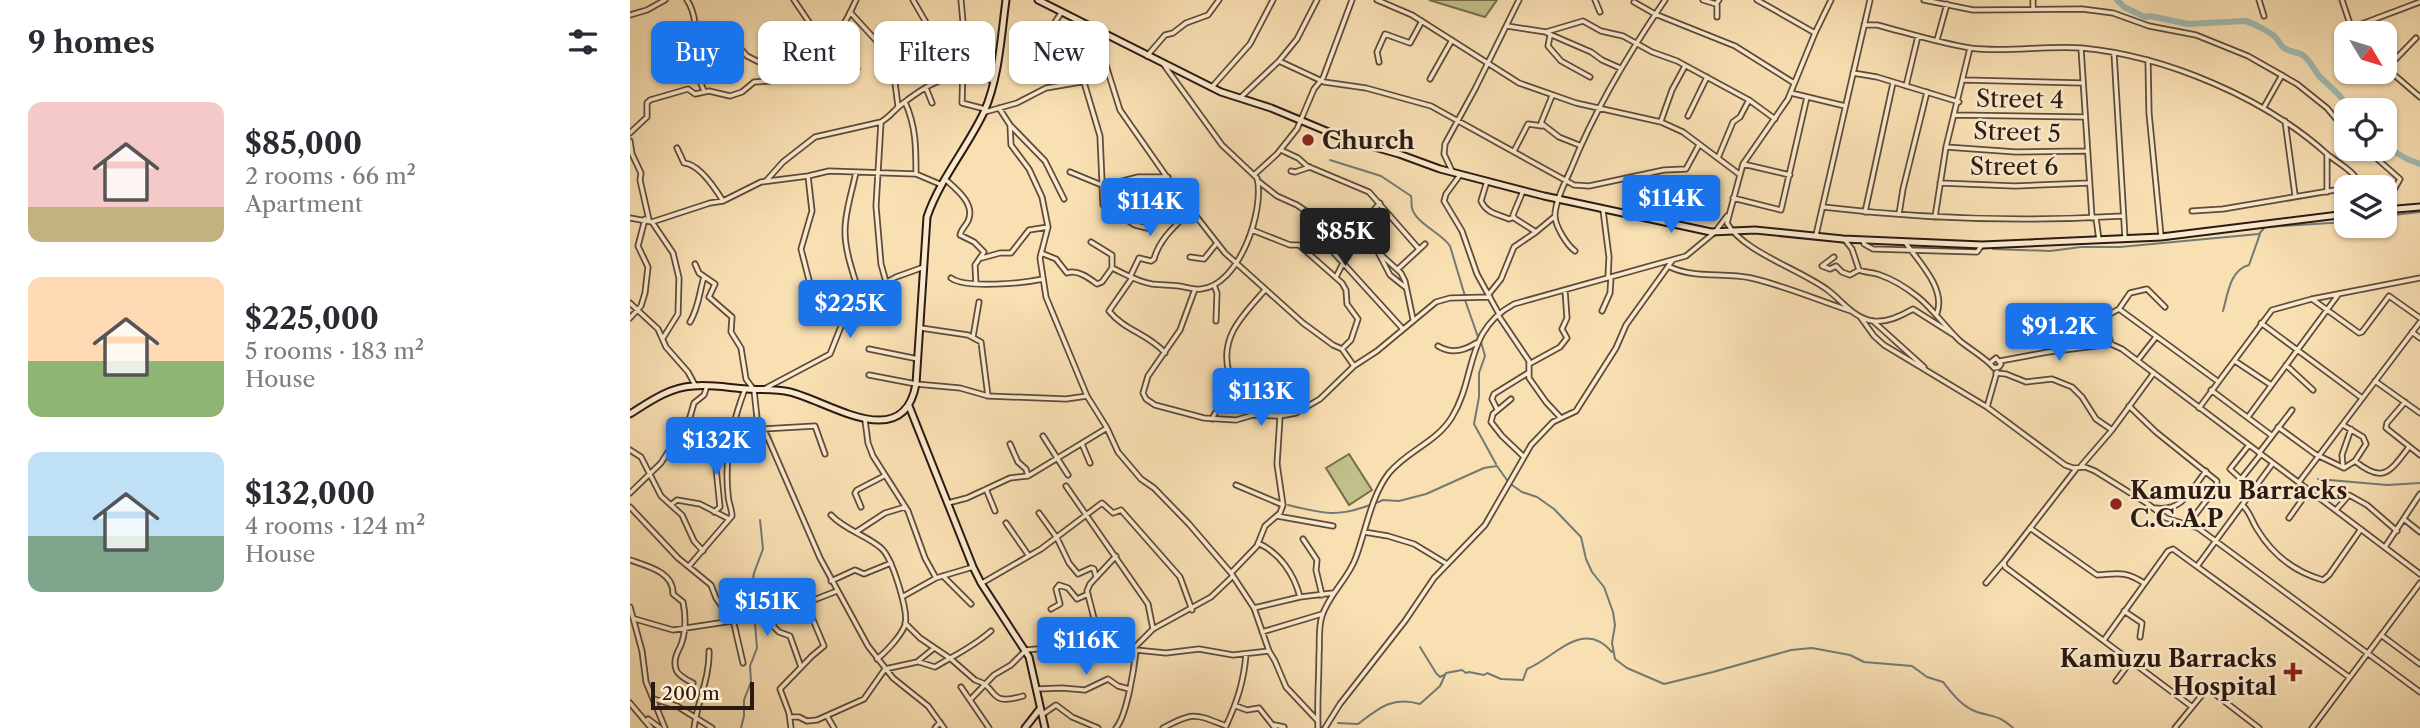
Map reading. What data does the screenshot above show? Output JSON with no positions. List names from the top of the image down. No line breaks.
{"streets":{"street":["Street 4","Street 5","Street 6"]},"places":{"other":["Church","Kamuzu Barracks C.C.A.P"],"health":["Kamuzu Barracks Hospital"]},"scale_bar":"200 m","north":"bottom right","page":{"heading":"9 homes","chip":["Buy","Rent","Filters","New"],"list":[{"name":"$85,000","note":"2 rooms · 66 m² · Apartment"},{"name":"$225,000","note":"5 rooms · 183 m² · House"},{"name":"$132,000","note":"4 rooms · 124 m² · House"}],"price":["$114K","$114K","$85K","$225K","$91.2K","$113K","$132K","$151K","$116K"],"scale":"200 m"}}
